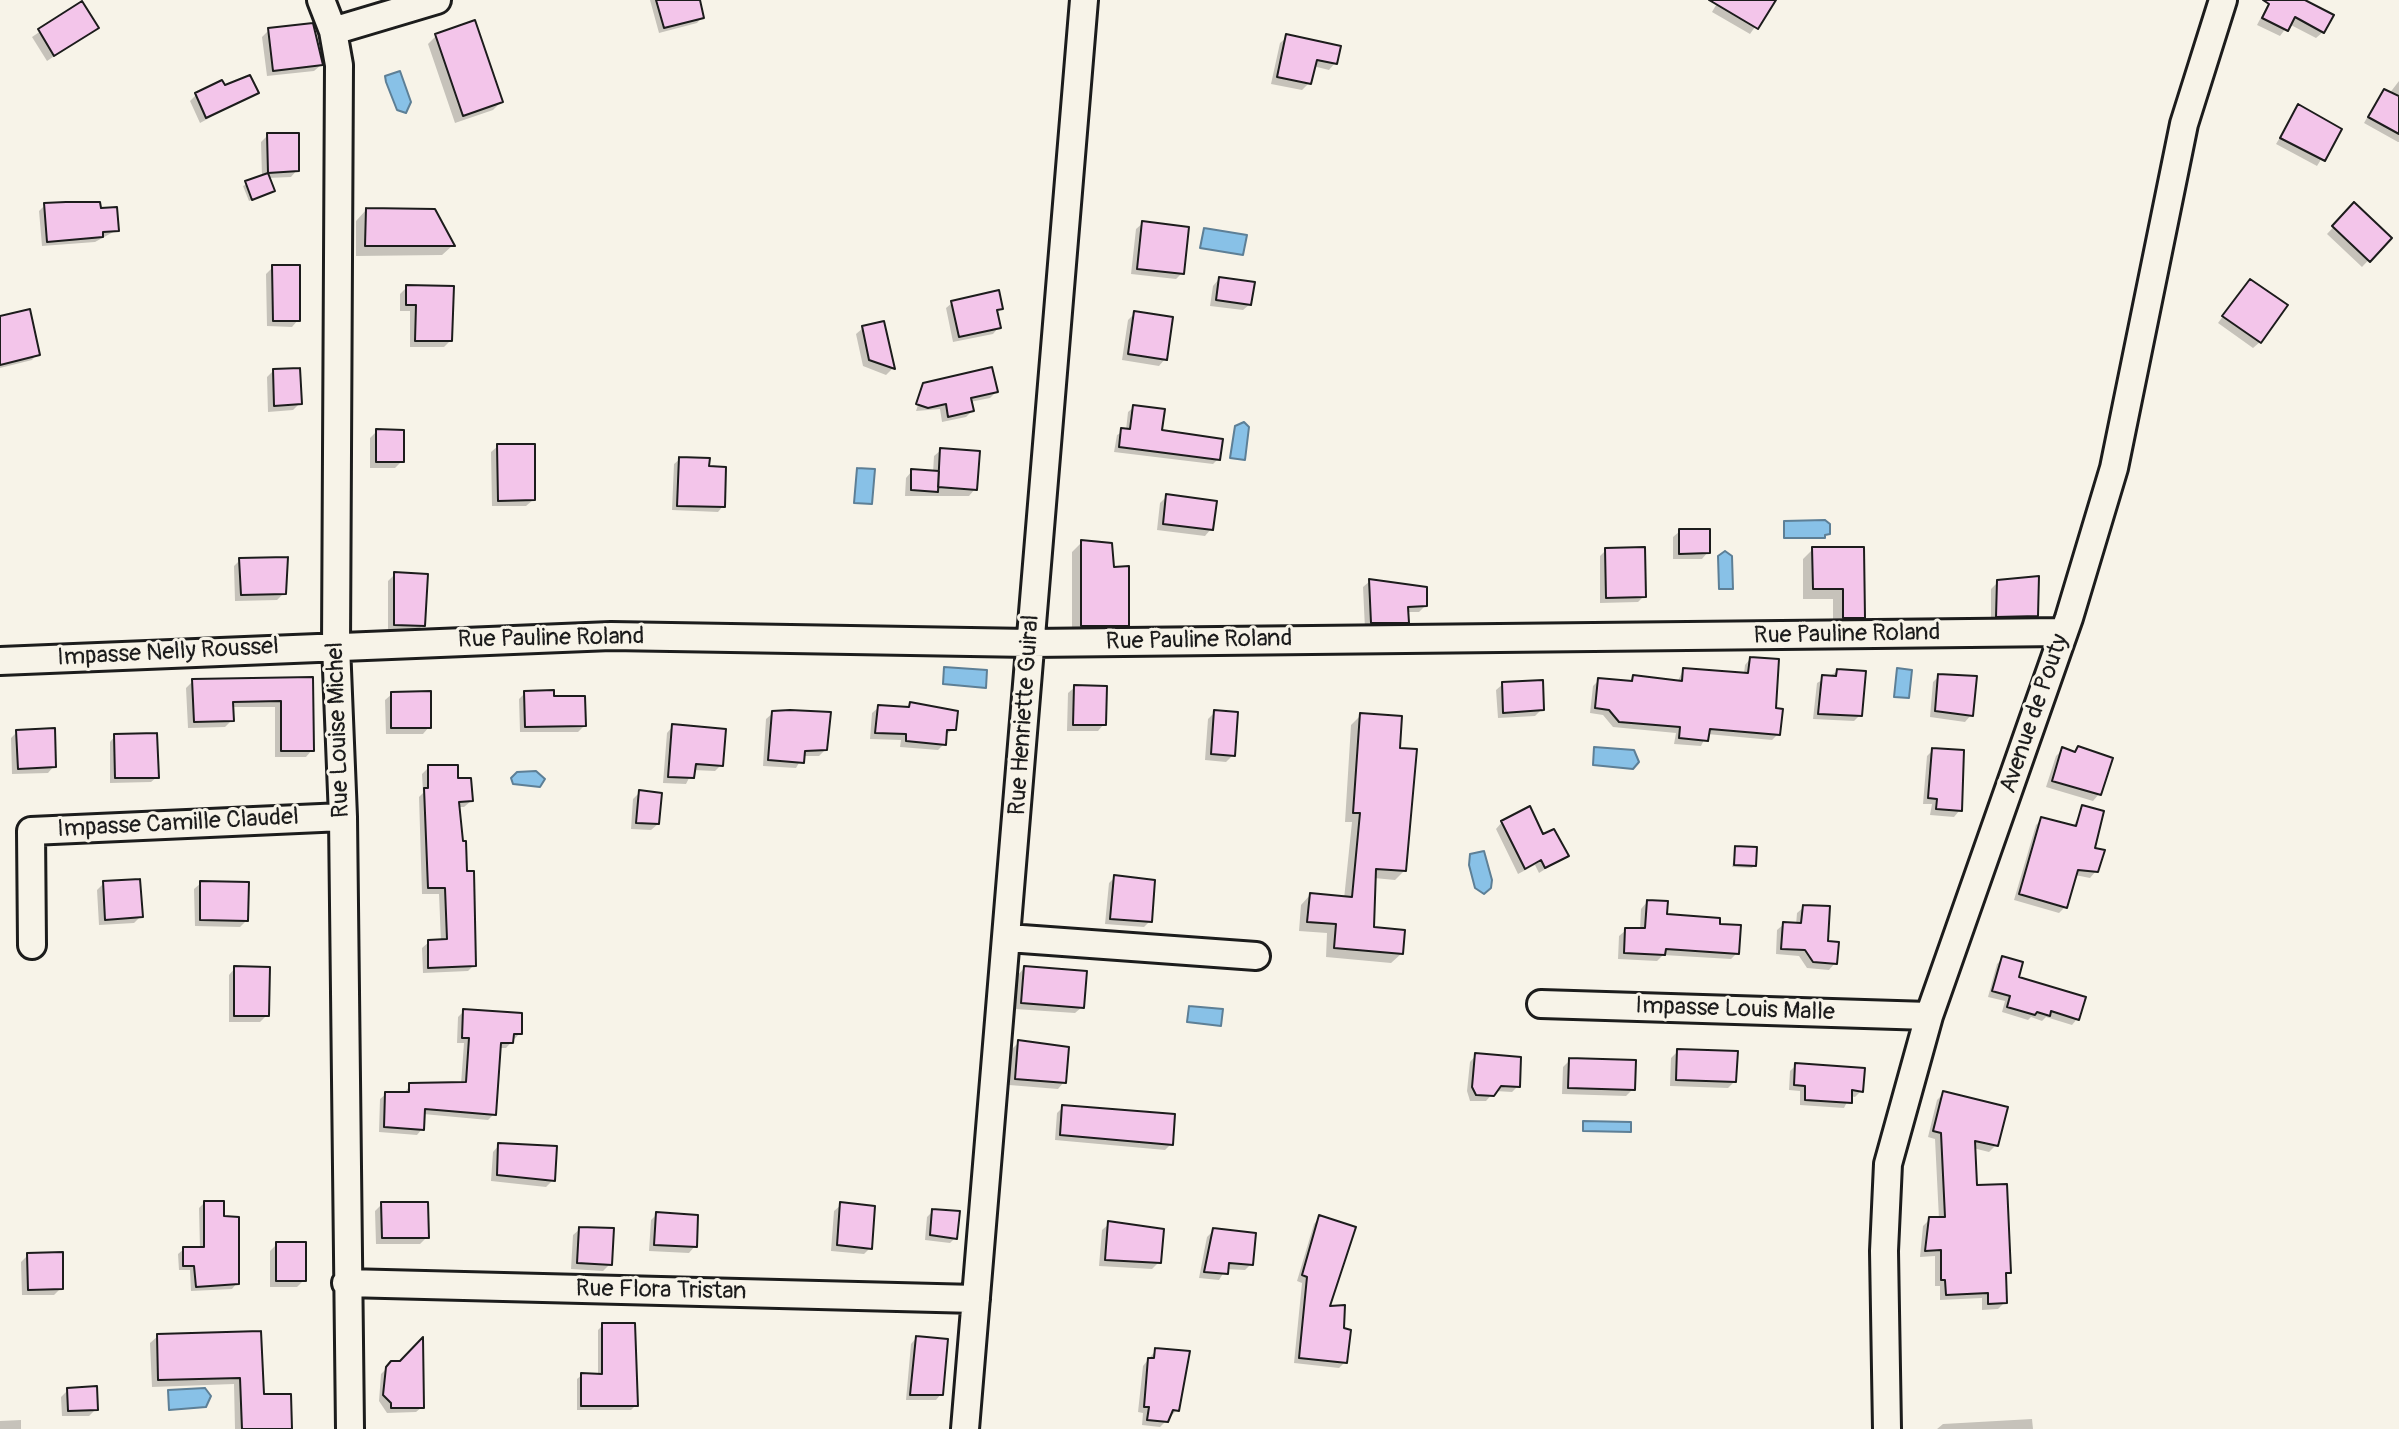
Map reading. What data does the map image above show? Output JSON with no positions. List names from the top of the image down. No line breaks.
{"streets":{"street":["Rue Pauline Roland","Impasse Nelly Roussel","Avenue de Pouty","Rue Henriette Guiral","Rue Louise Michel","Impasse Camille Claudel","Impasse Louis Malle","Rue Flora Tristan"]},"crossings":[["Rue Pauline Roland","Impasse Nelly Roussel"],["Rue Pauline Roland","Avenue de Pouty"],["Rue Pauline Roland","Rue Henriette Guiral"],["Rue Pauline Roland","Rue Louise Michel"],["Impasse Nelly Roussel","Rue Louise Michel"],["Avenue de Pouty","Impasse Louis Malle"],["Rue Henriette Guiral","Rue Flora Tristan"],["Rue Louise Michel","Impasse Camille Claudel"],["Rue Louise Michel","Rue Flora Tristan"]]}
